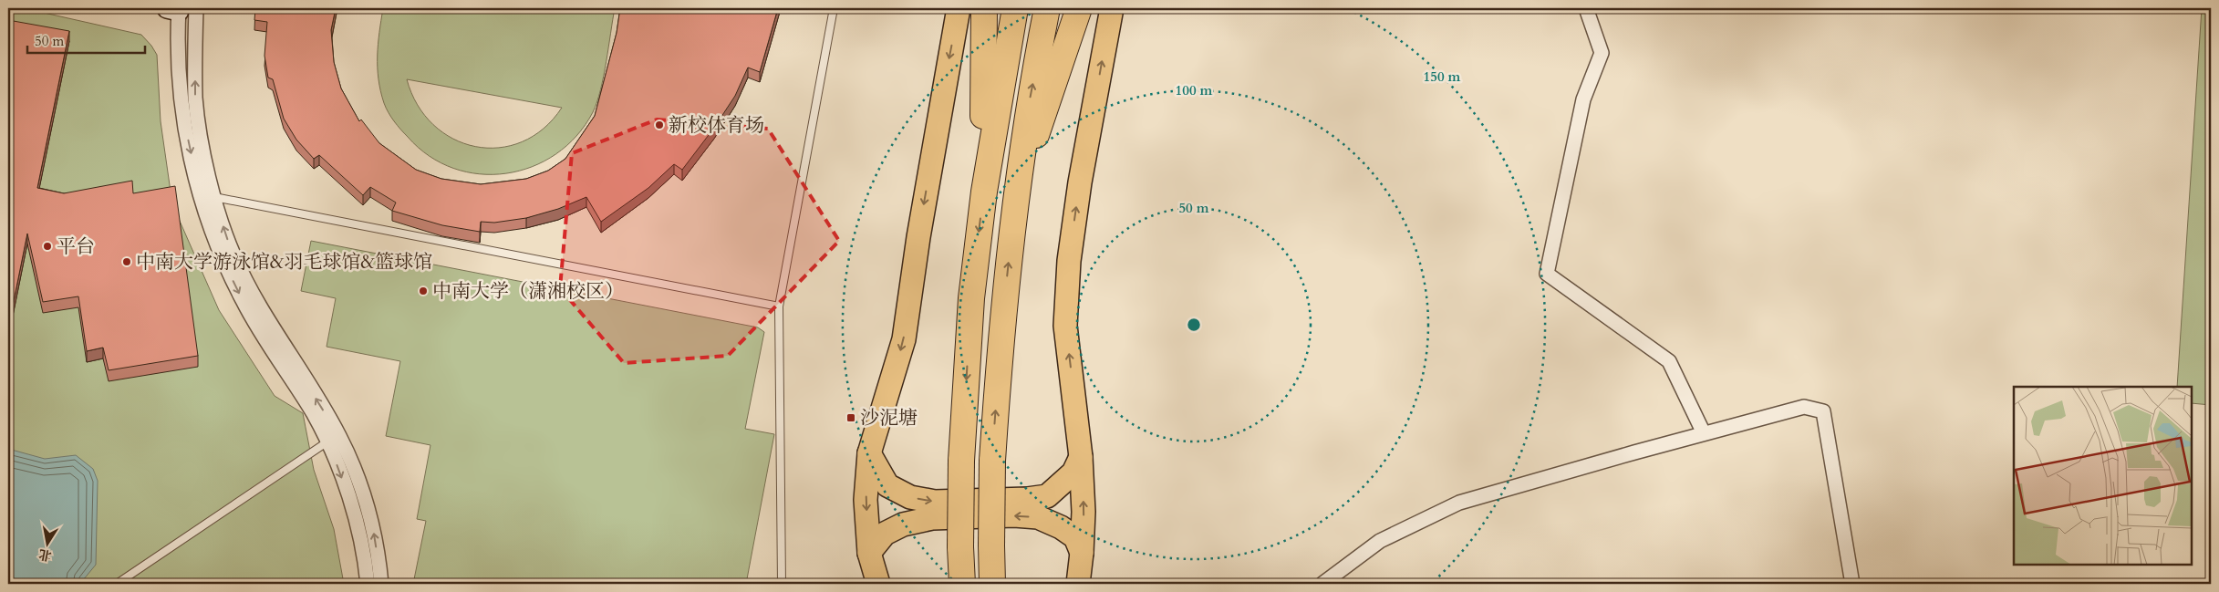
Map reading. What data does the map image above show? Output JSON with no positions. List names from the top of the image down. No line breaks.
{"places":{"other":["新校体育场","平台","中南大学游泳馆&羽毛球馆&篮球馆","中南大学（潇湘校区）"],"transit":["沙泥塘"]},"scale_bar":"50 m","north":"bottom","rings":["150 m","100 m","50 m"]}
